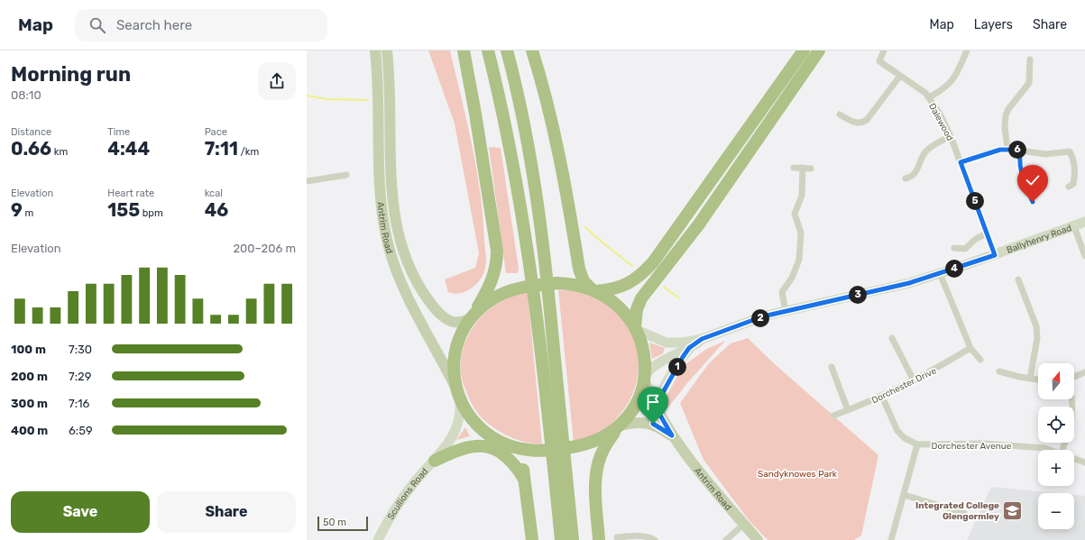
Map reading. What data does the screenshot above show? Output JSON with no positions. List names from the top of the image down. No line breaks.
{"streets":{"main road":["Antrim Road","Ballyhenry Road","Scullions Road"],"street":["Dalewood","Dorchester Drive","Dorchester Avenue"]},"crossings":[["Dalewood","Ballyhenry Road"],["Antrim Road","Ballyhenry Road"],["Antrim Road","Scullions Road"]],"parks":["Sandyknowes Park"],"places":{"school or university":["Integrated College Glengormley"]},"scale_bar":"50 m","north":"top","page":{"header":"Map","search":"Search here","nav":["Map","Layers","Share"],"heading":["Morning run","08:10"],"stats":[["Distance","0.66 km"],["Time","4:44"],["Pace","7:11 /km"],["Elevation","9 m"],["Heart rate","155 bpm"],["kcal","46"]],"pins":["6","5","4","3","2","1"],"chart":["Elevation","200–206 m"],"list":[{"name":"100 m","note":"7:30"},{"name":"200 m","note":"7:29"},{"name":"300 m","note":"7:16"},{"name":"400 m","note":"6:59"}],"map_buttons":["+","−"],"buttons":["Save","Share"],"scale":"50 m"}}
